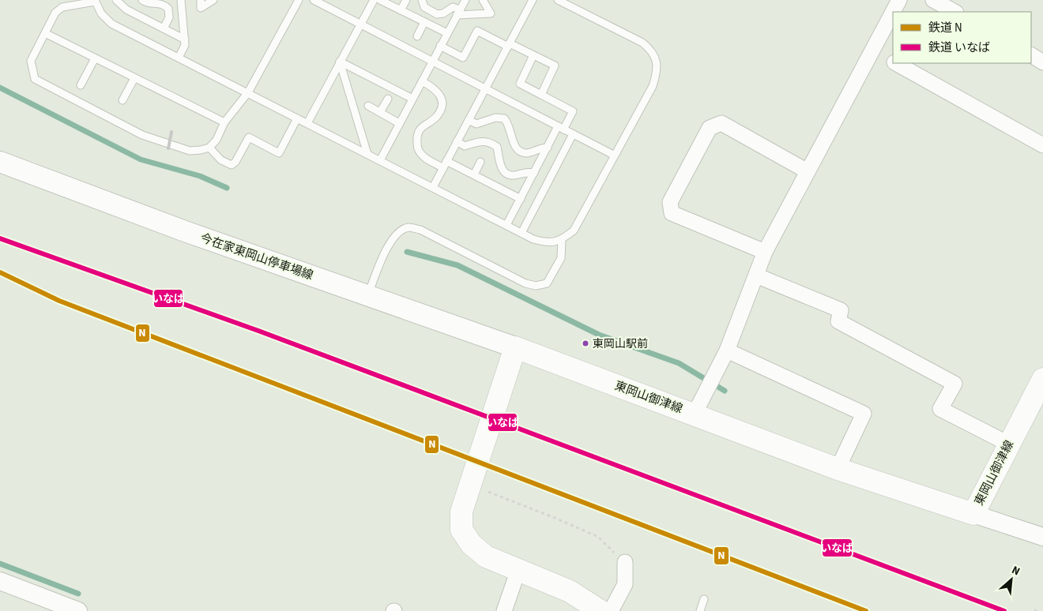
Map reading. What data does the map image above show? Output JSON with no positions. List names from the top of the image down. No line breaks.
{"streets":{"main road":["今在家東岡山停車場線","東岡山御津線"]},"crossings":[["今在家東岡山停車場線","東岡山御津線"]],"places":["東岡山駅前"],"lines":["rail line いなば","rail line N"],"legend":["鉄道 N","鉄道 いなば"],"north":"top right"}
